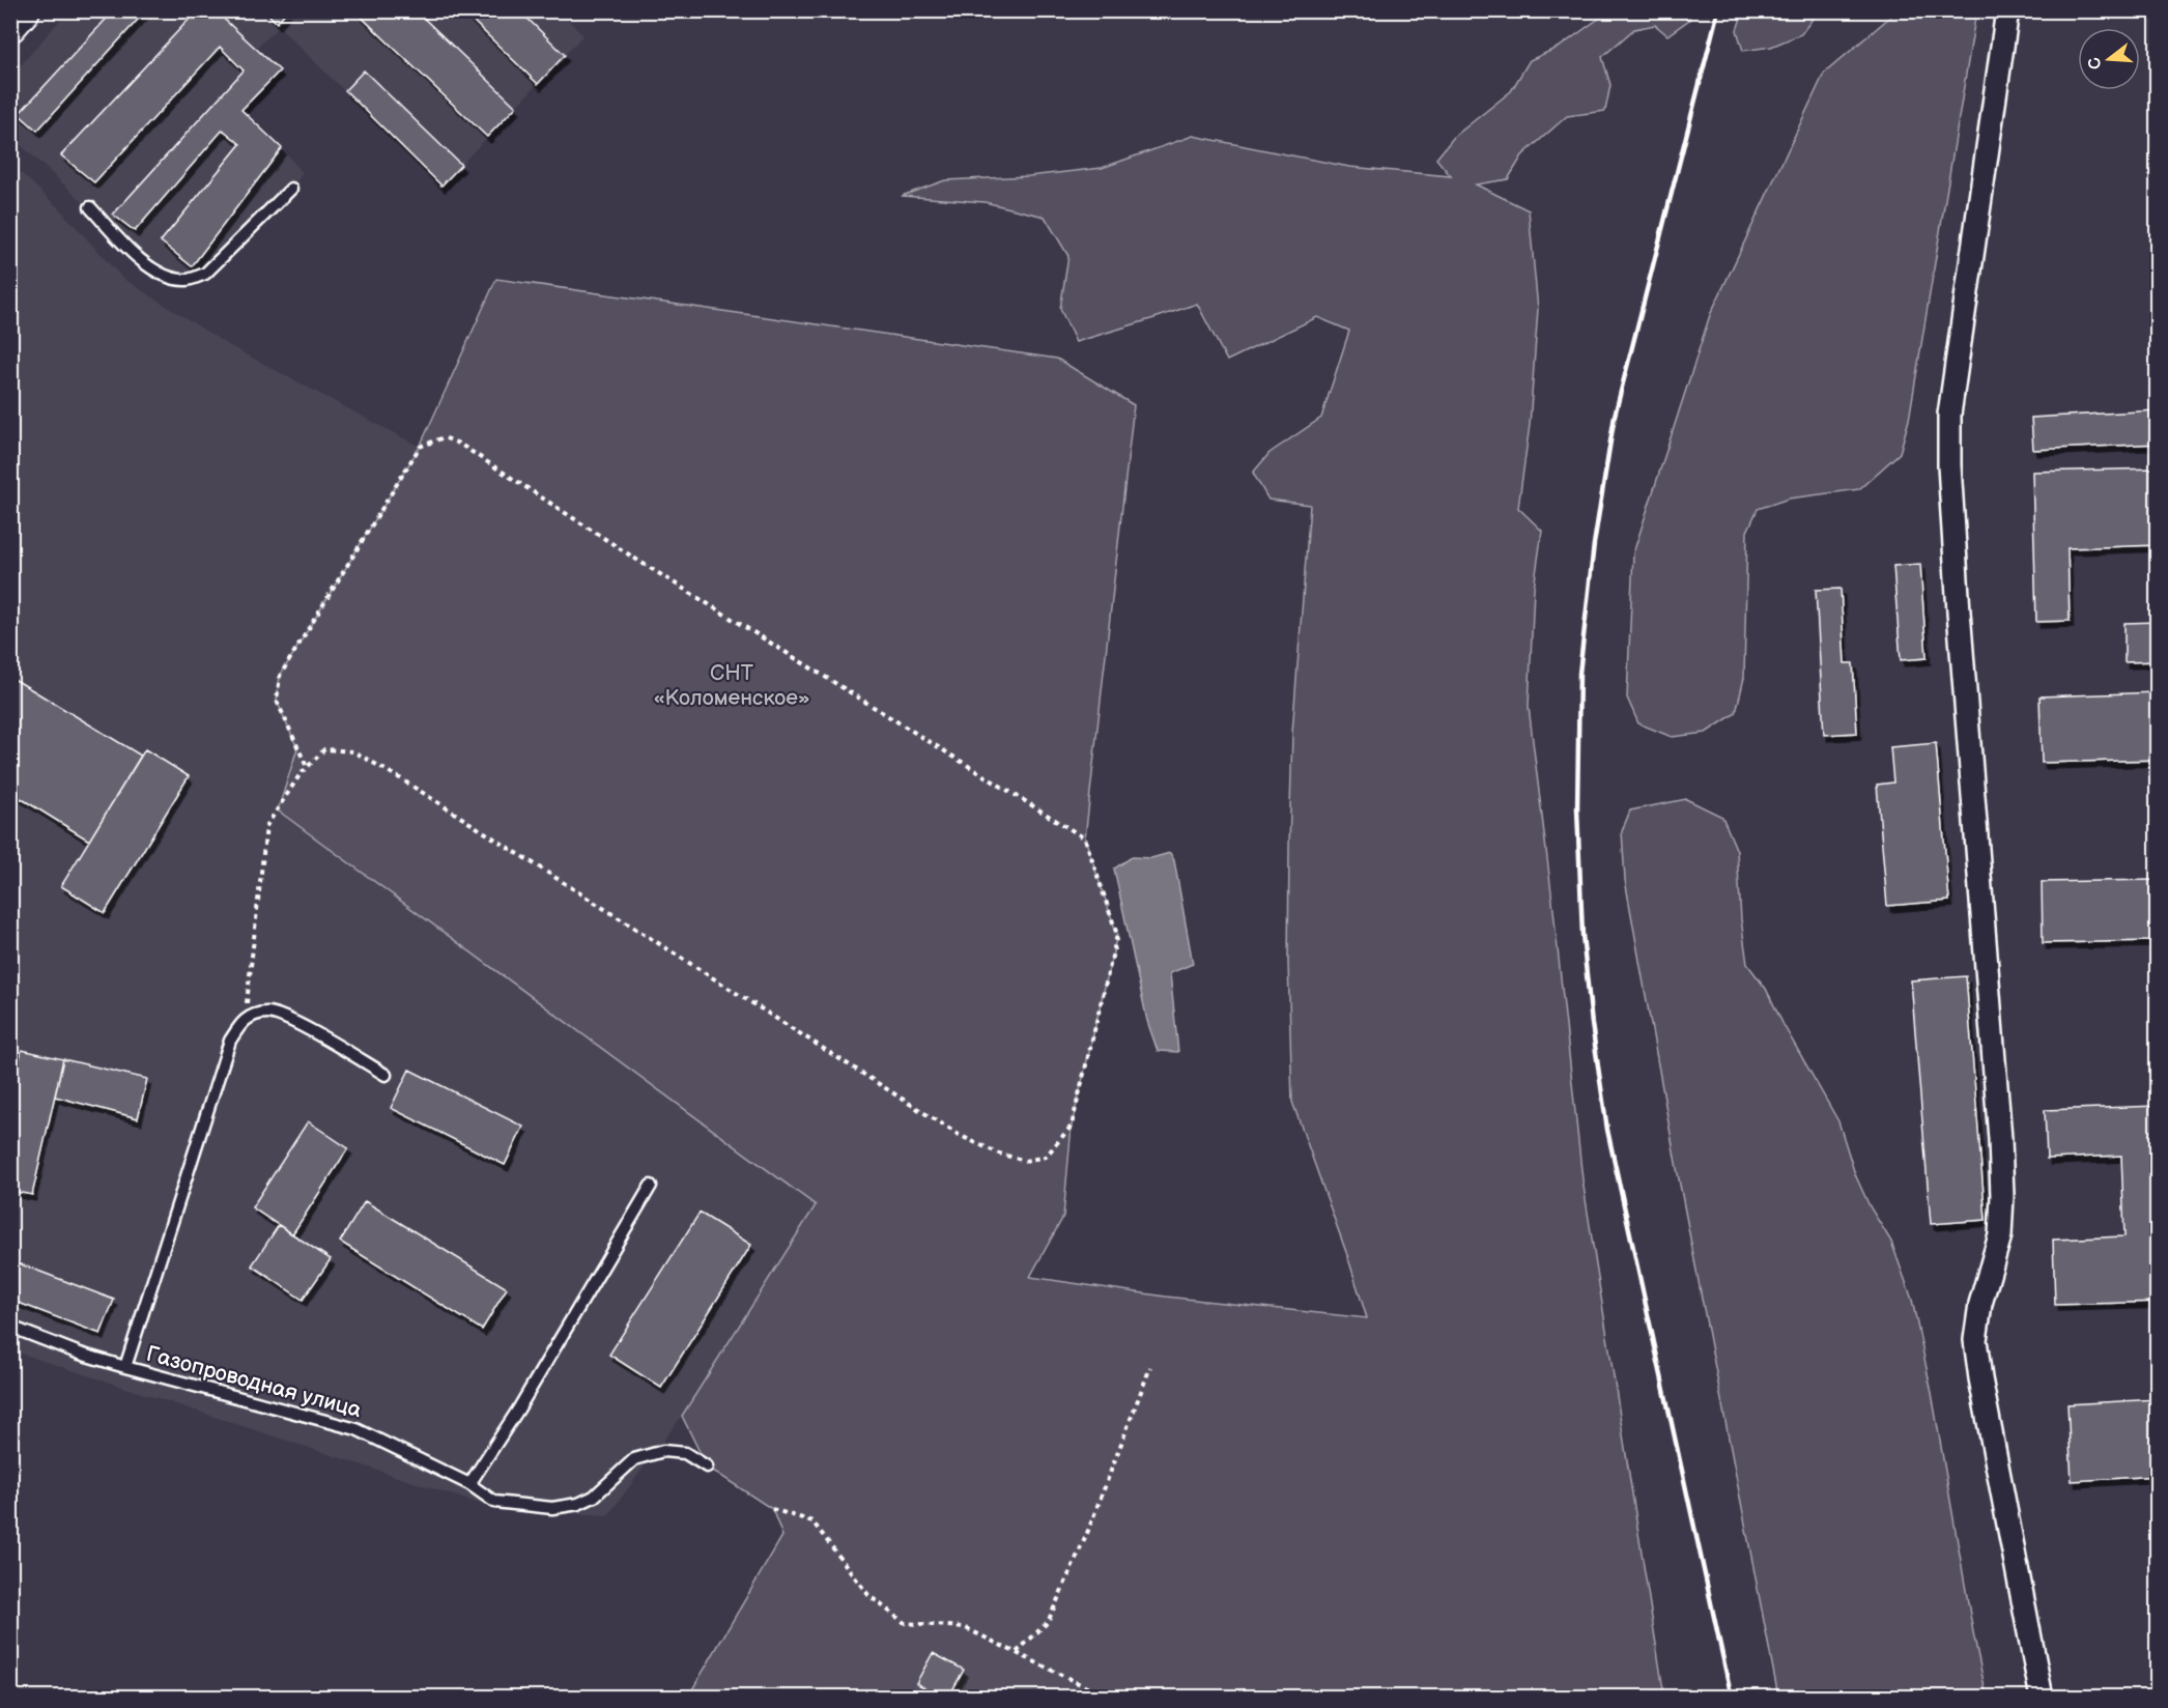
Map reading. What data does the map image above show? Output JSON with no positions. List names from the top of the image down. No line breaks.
{"streets":{"lane":["Газопроводная улица"]},"parks":["СНТ «Коломенское»"],"north":"left"}
